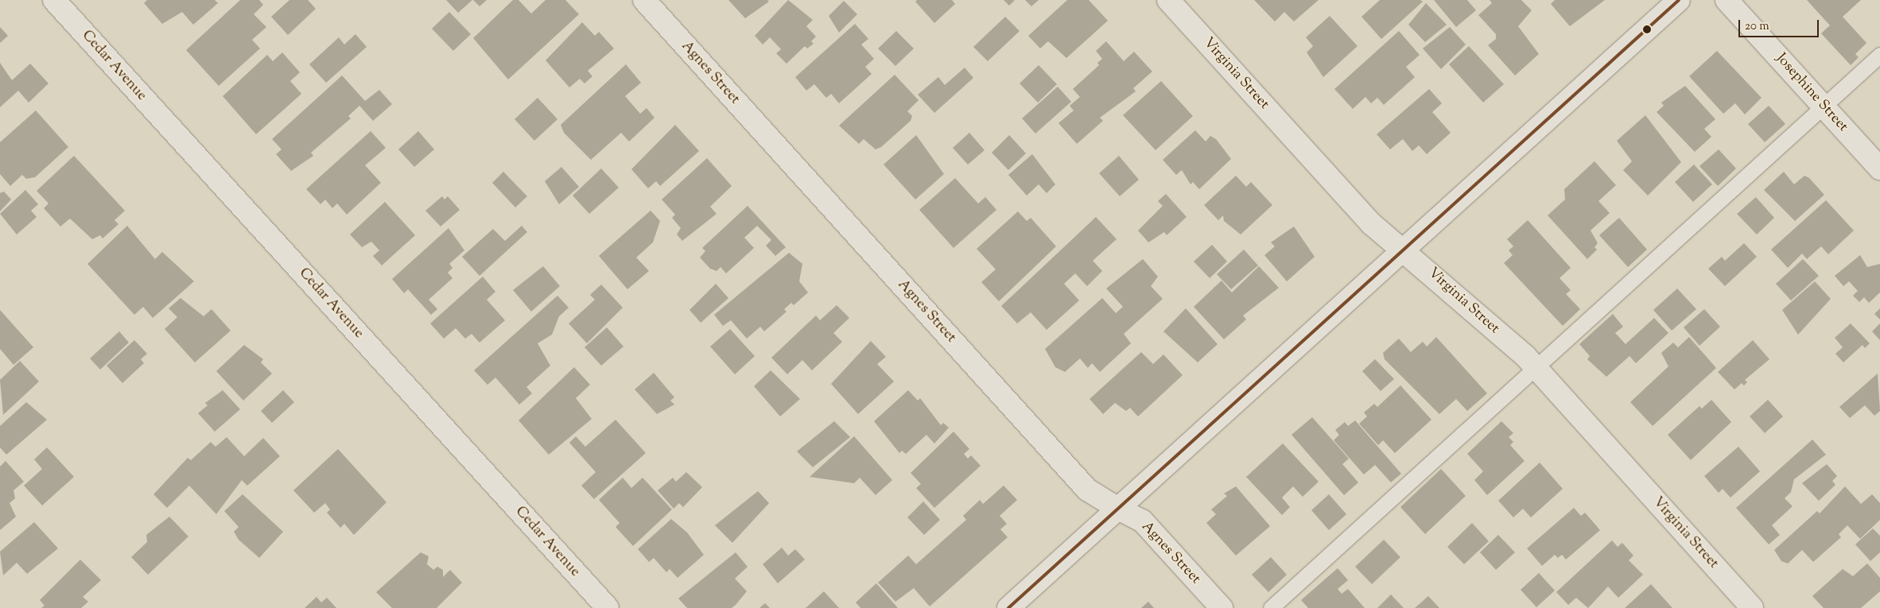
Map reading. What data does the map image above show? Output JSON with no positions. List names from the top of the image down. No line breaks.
{"streets":{"street":["Cedar Avenue","Agnes Street","Virginia Street","Josephine Street"]},"scale_bar":"20 m"}
